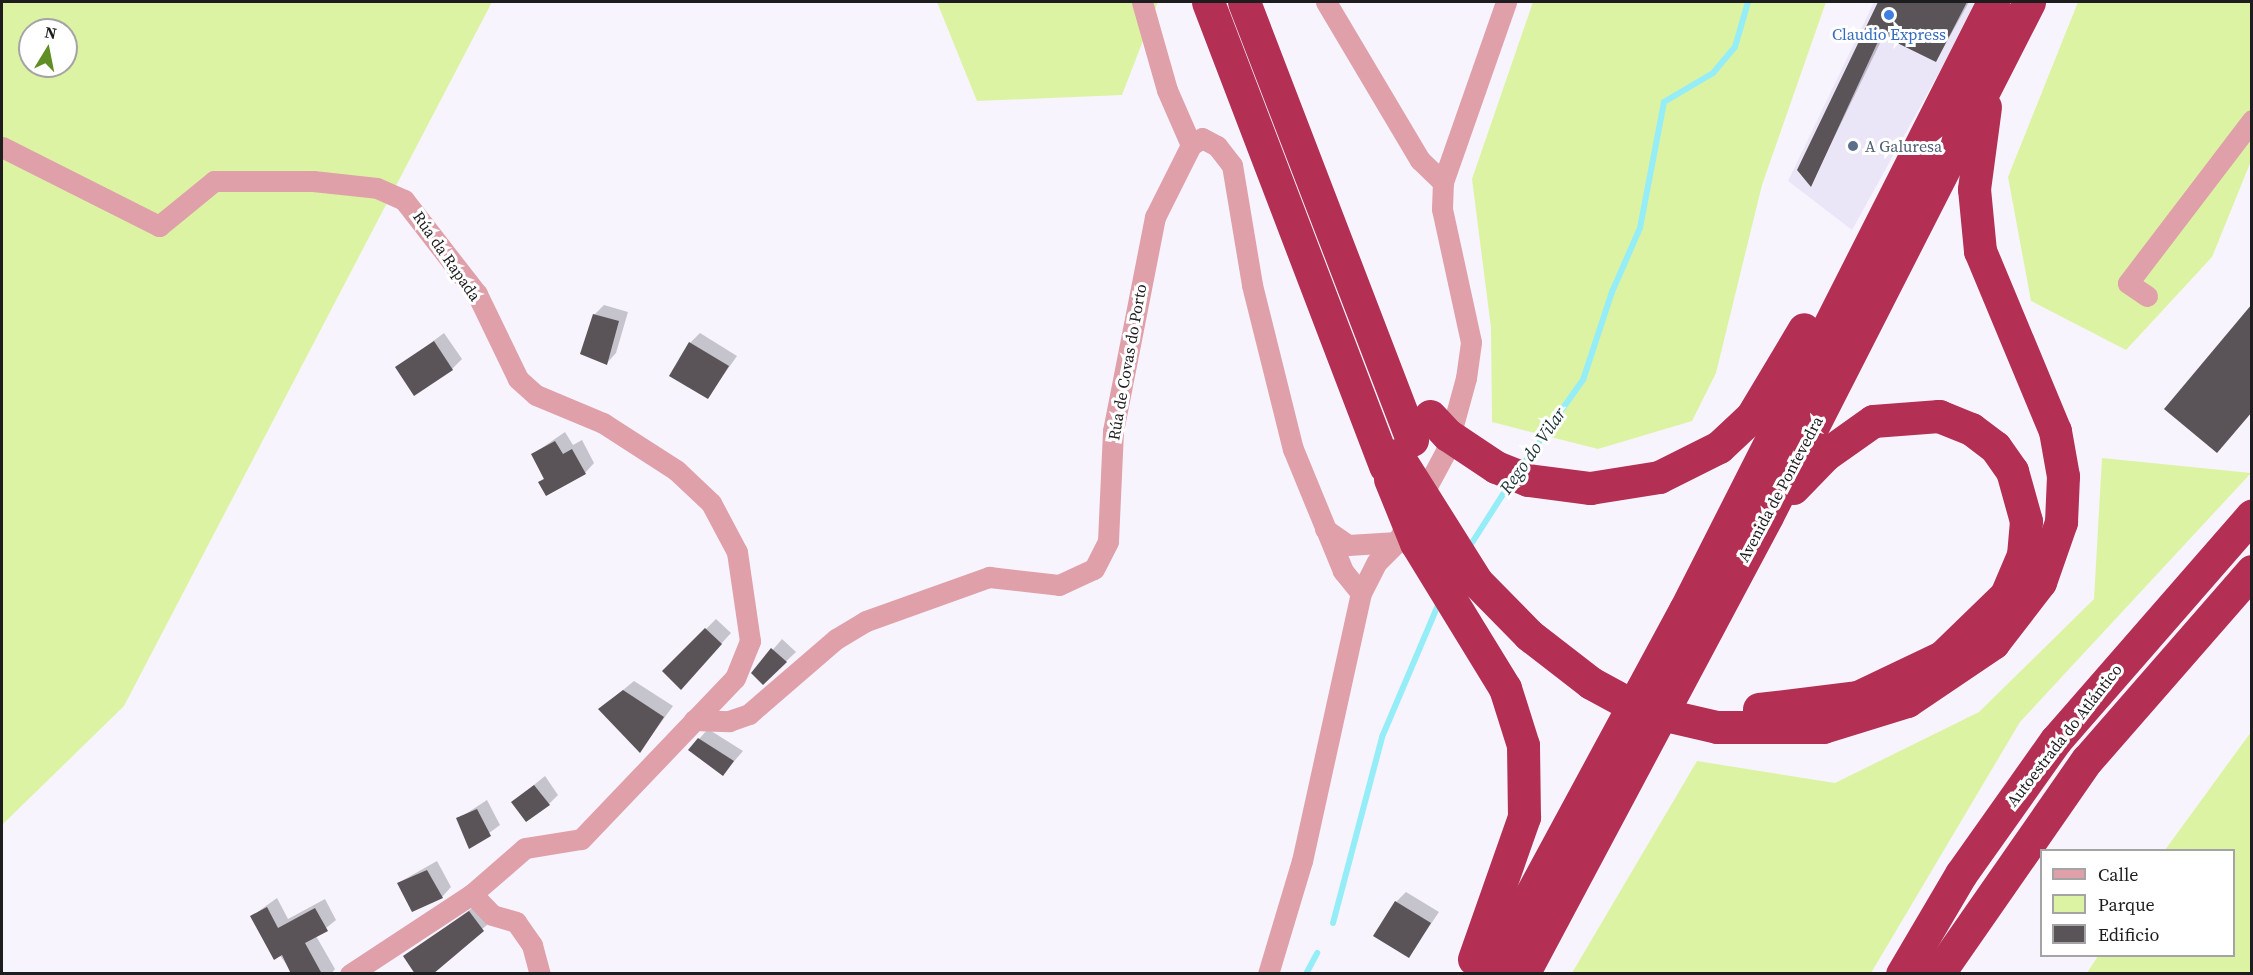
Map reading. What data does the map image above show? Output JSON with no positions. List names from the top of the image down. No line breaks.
{"streets":{"highway":["Avenida de Pontevedra","Autoestrada do Atlántico"],"street":["Rúa da Rapada","Rúa de Covas do Porto"]},"crossings":[["Rúa da Rapada","Rúa de Covas do Porto"]],"water":["Rego do Vilar"],"places":["Claudio Express","A Galuresa"],"legend":["Calle","Parque","Edificio"],"north":"top"}
